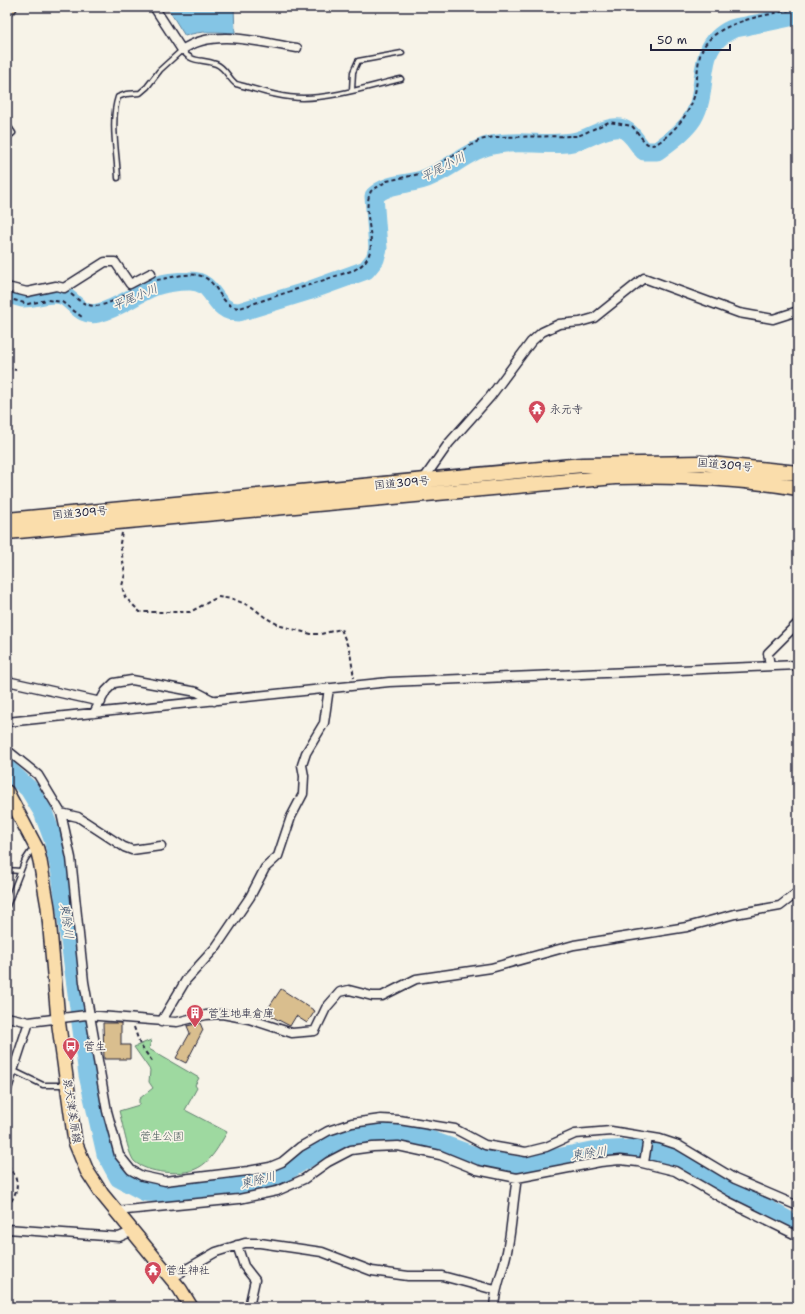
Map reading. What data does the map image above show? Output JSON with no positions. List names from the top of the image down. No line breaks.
{"streets":{"highway":["国道309号"],"main road":["泉大津美原線"]},"water":["平尾小川","東除川"],"parks":["菅生公園"],"places":{"temple":["永元寺","菅生神社"],"building":["菅生地車倉庫"],"bus stop":["菅生"]},"scale_bar":"50 m"}
